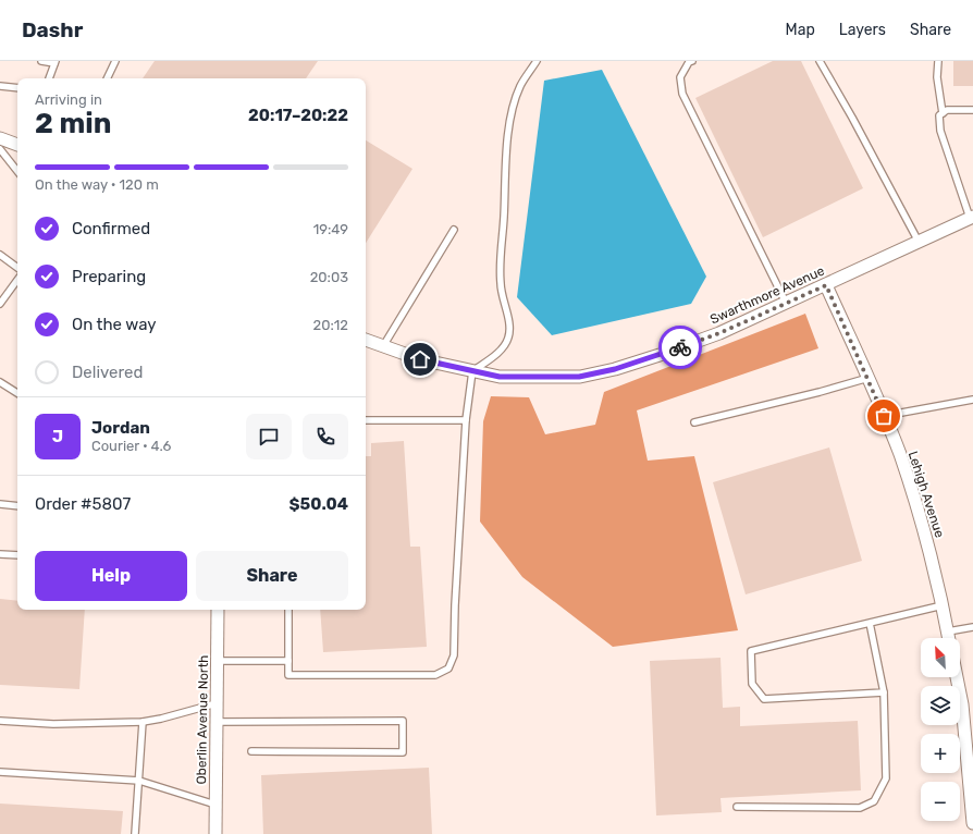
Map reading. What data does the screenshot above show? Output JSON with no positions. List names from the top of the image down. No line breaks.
{"streets":{"street":["Swarthmore Avenue","Lehigh Avenue","Oberlin Avenue North"]},"crossings":[["Swarthmore Avenue","Lehigh Avenue"]],"north":"top left","page":{"header":"Dashr","nav":["Map","Layers","Share"],"heading":["2 min","Arriving in","20:17–20:22"],"panel":["Jordan","Courier · 4.6","Order #5807","$50.04"],"bar":"On the way · 120 m","list":[["Confirmed","19:49"],["Preparing","20:03"],["On the way","20:12"],"Delivered"],"round":"J","buttons":["Help","Share"],"map_buttons":["+","−"]}}
